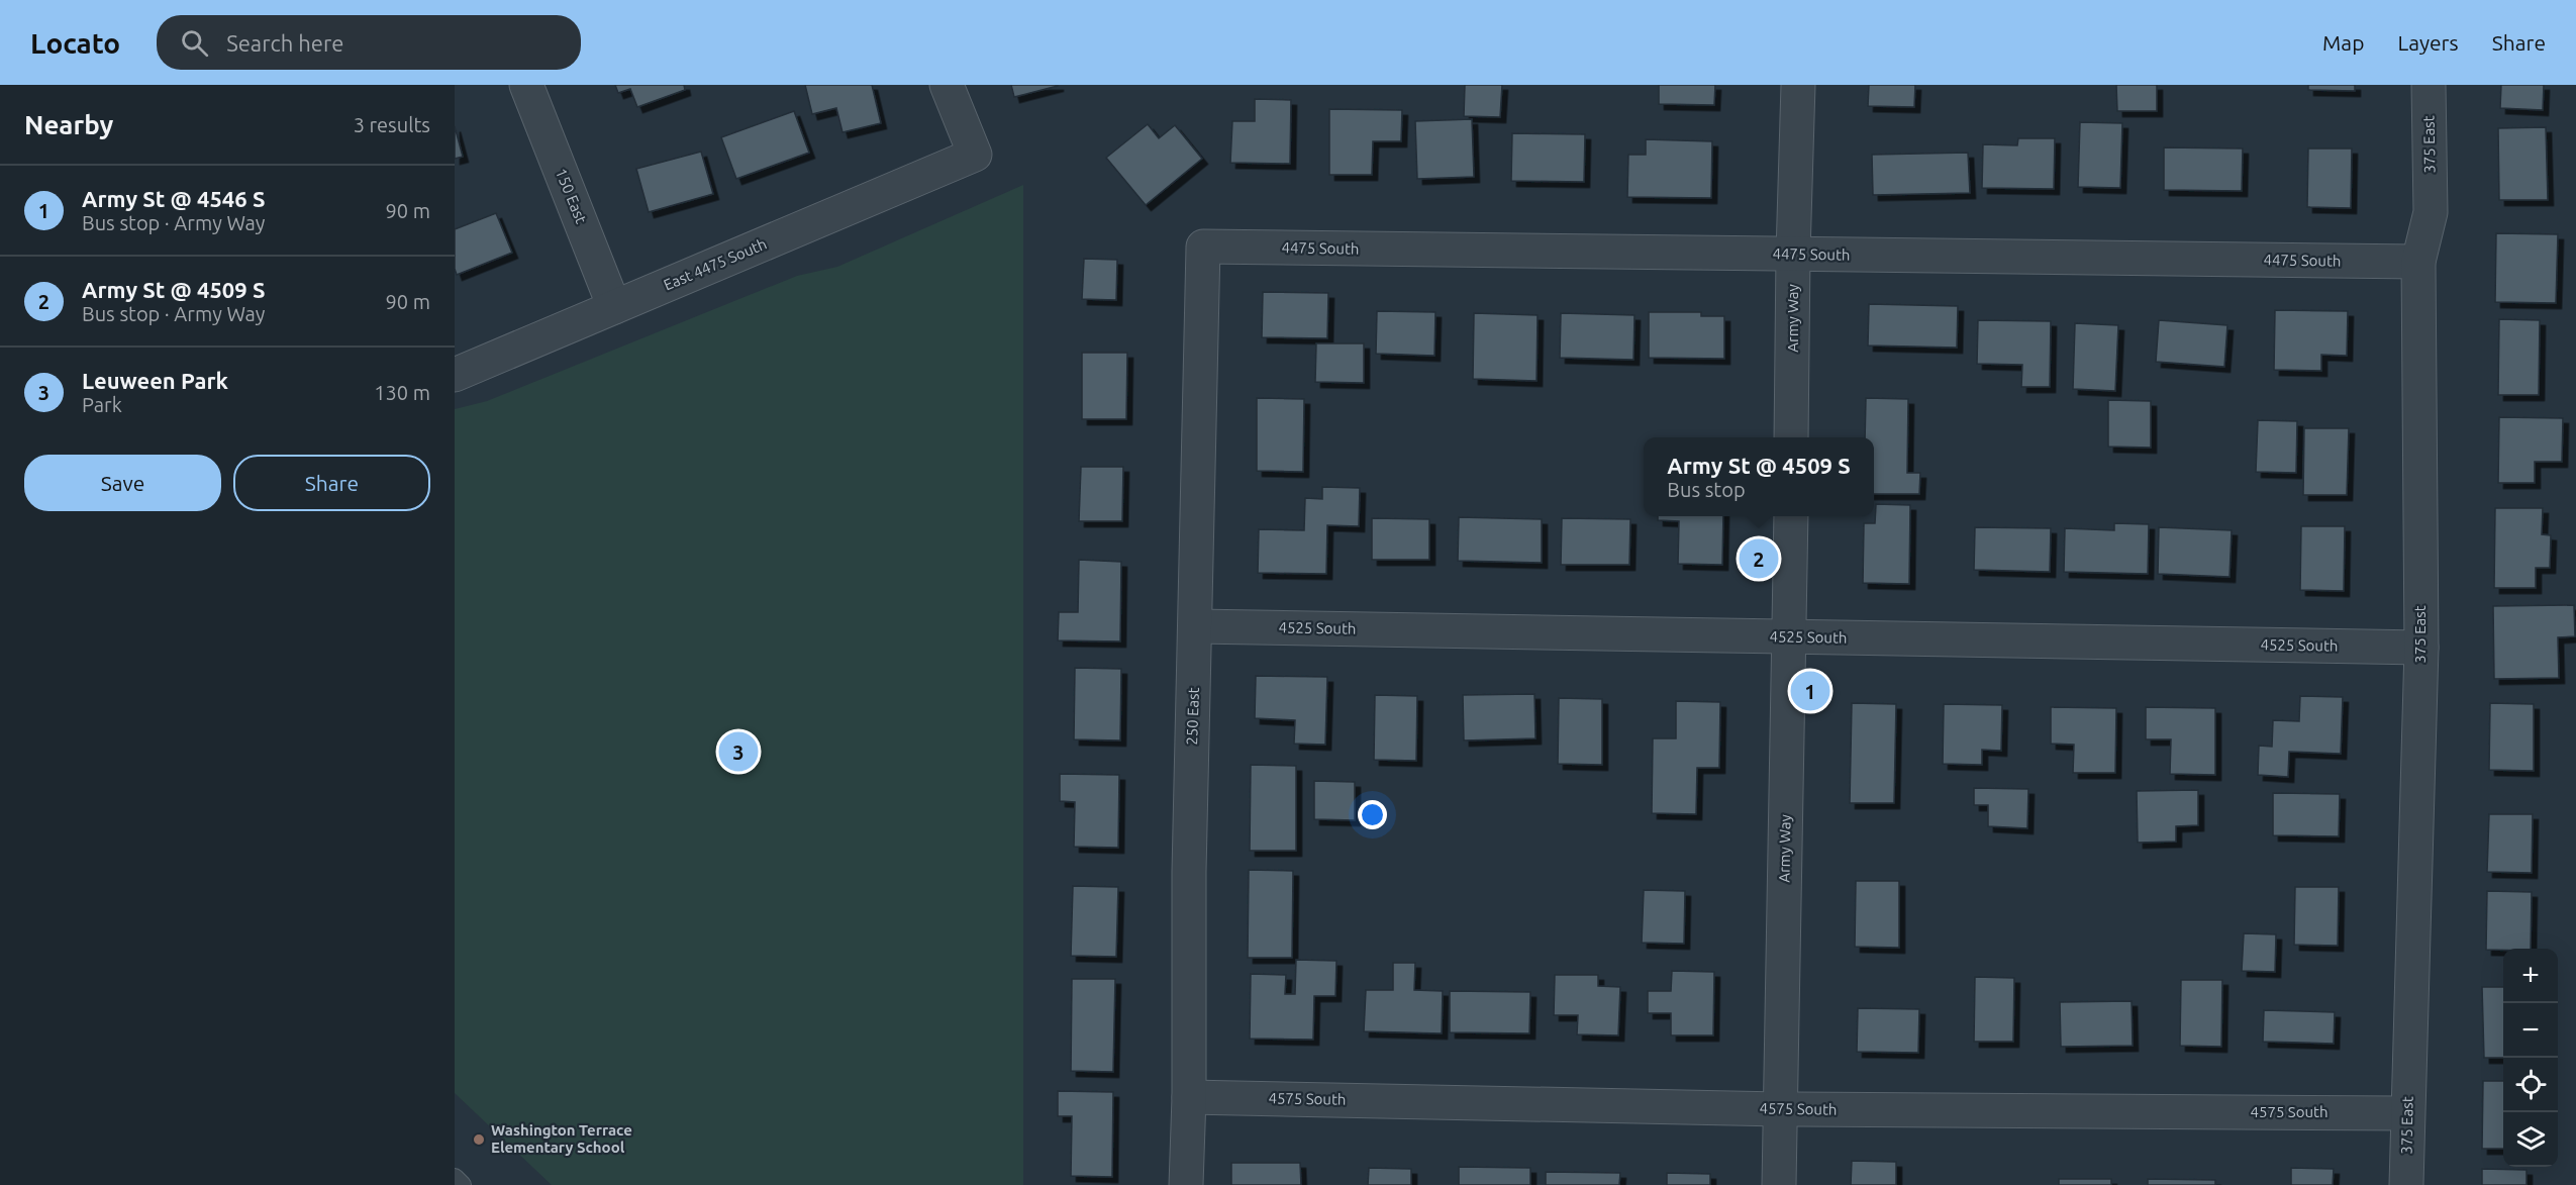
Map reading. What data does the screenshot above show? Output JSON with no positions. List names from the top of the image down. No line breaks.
{"streets":{"street":["375 East","150 East","4475 South","East 4475 South","Army Way","4525 South","250 East","4575 South"]},"crossings":[["375 East","4475 South"],["375 East","4525 South"],["375 East","4575 South"],["150 East","East 4475 South"],["4475 South","Army Way"],["4475 South","250 East"],["Army Way","4525 South"],["Army Way","4575 South"],["4525 South","250 East"],["250 East","4575 South"]],"places":["Washington Terrace Elementary School"],"page":{"header":"Locato","search":"Search here","nav":["Map","Layers","Share"],"heading":["Nearby","3 results"],"list":[{"mark":"1","name":"Army St @ 4546 S","note":"Bus stop · Army Way","value":"90 m"},{"mark":"2","name":"Army St @ 4509 S","note":"Bus stop · Army Way","value":"90 m"},{"mark":"3","name":"Leuween Park","note":"Park","value":"130 m"}],"buttons":["Save","Share"],"popup":["Army St @ 4509 S","Bus stop"],"pins":["2","1","3"],"map_buttons":["+","−"]}}
